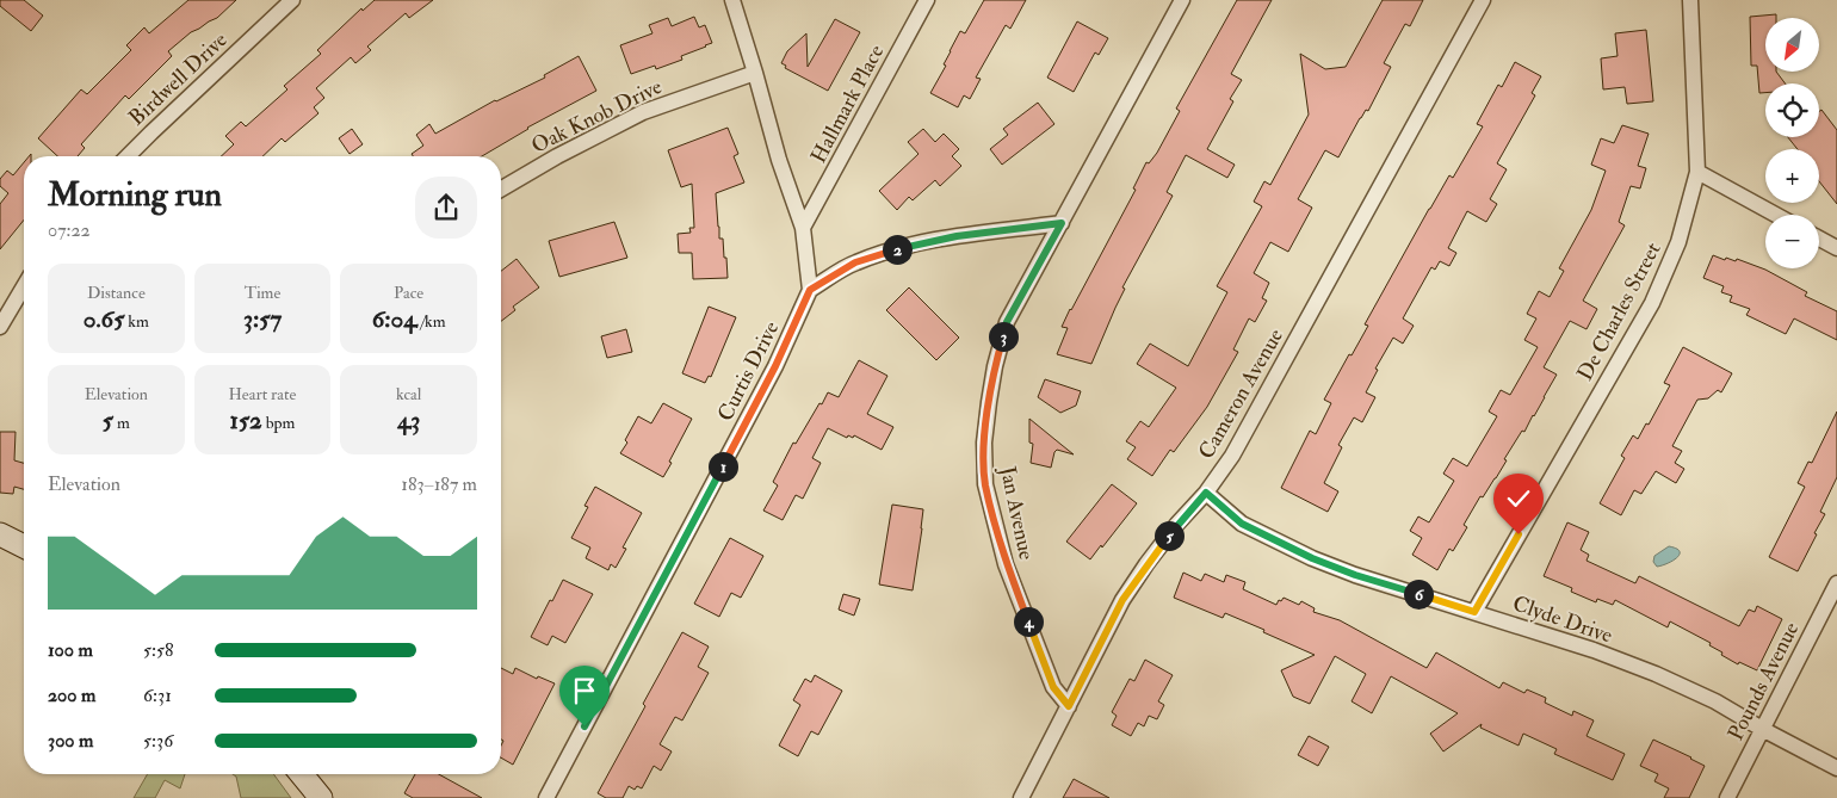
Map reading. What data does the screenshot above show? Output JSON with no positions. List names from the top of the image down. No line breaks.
{"streets":{"street":["Birdwell Drive","Hallmark Place","Oak Knob Drive","De Charles Street","Curtis Drive","Cameron Avenue","Jan Avenue","Clyde Drive","Pounds Avenue"]},"crossings":[["De Charles Street","Clyde Drive"],["Cameron Avenue","Jan Avenue"],["Cameron Avenue","Clyde Drive"],["Clyde Drive","Pounds Avenue"]],"north":"bottom left","page":{"map_buttons":["+","−"],"heading":["Morning run","07:22"],"pins":["2","3","1","5","6","4"],"stats":[["Distance","0.65 km"],["Time","3:57"],["Pace","6:04 /km"],["Elevation","5 m"],["Heart rate","152 bpm"],["kcal","43"]],"chart":["Elevation","183–187 m"],"list":[{"name":"100 m","note":"5:58"},{"name":"200 m","note":"6:31"},{"name":"300 m","note":"5:36"}]}}
